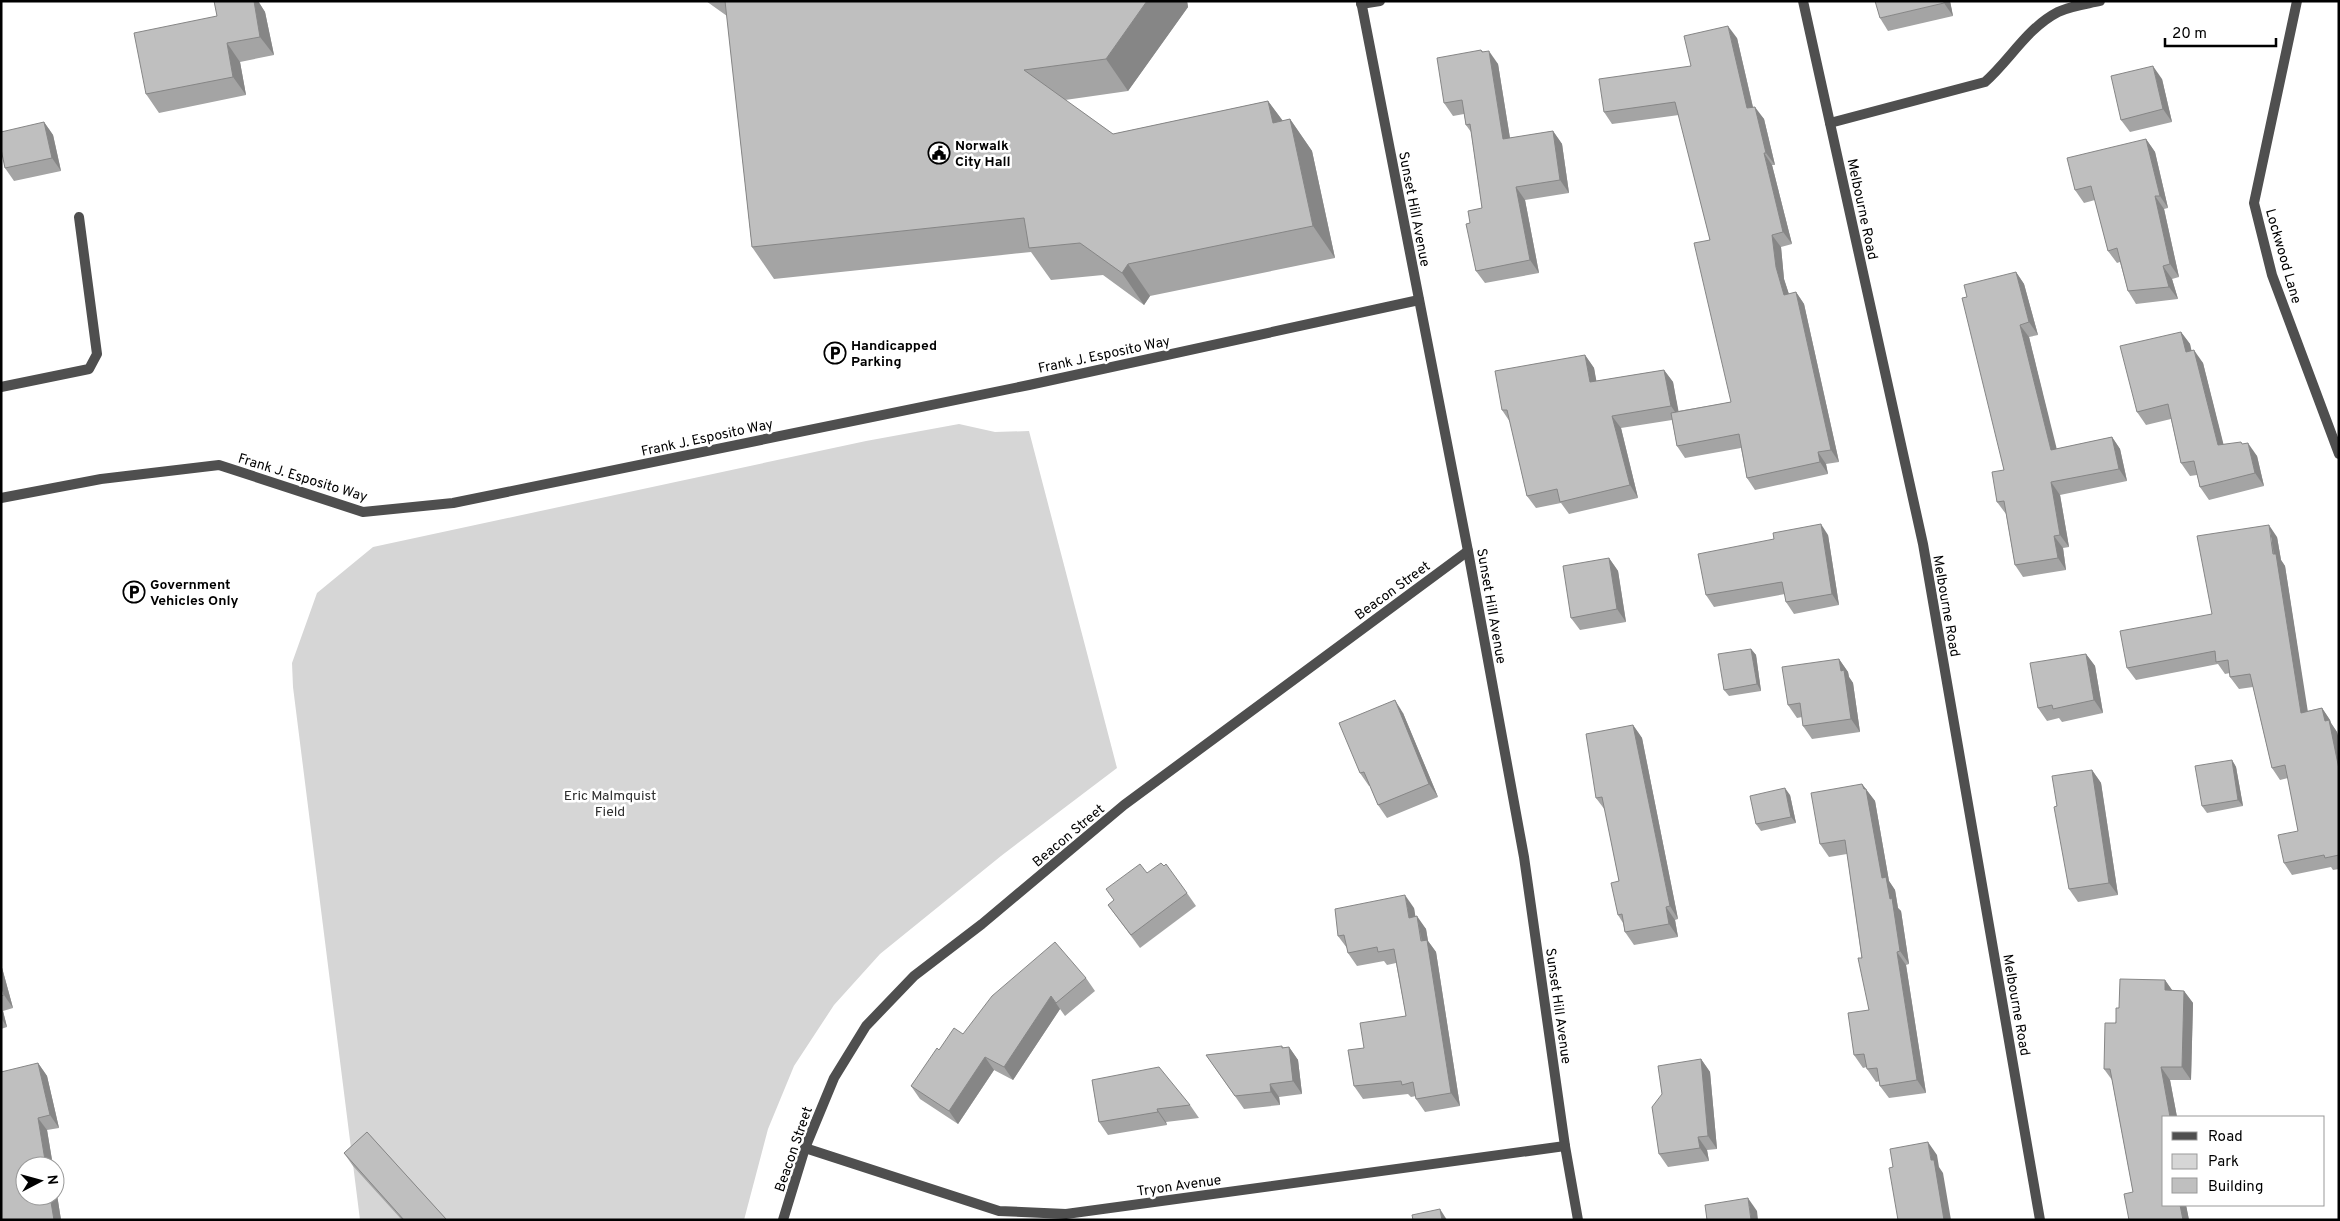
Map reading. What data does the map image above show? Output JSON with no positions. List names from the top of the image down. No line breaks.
{"streets":{"street":["Sunset Hill Avenue","Melbourne Road","Lockwood Lane","Frank J. Esposito Way","Beacon Street","Tryon Avenue"]},"crossings":[["Sunset Hill Avenue","Frank J. Esposito Way"],["Sunset Hill Avenue","Beacon Street"],["Sunset Hill Avenue","Tryon Avenue"],["Beacon Street","Tryon Avenue"]],"parks":["Eric Malmquist Field"],"places":{"public building":["Norwalk City Hall"],"parking":["Handicapped Parking","Government Vehicles Only"]},"legend":["Road","Park","Building"],"scale_bar":"20 m","north":"right"}
